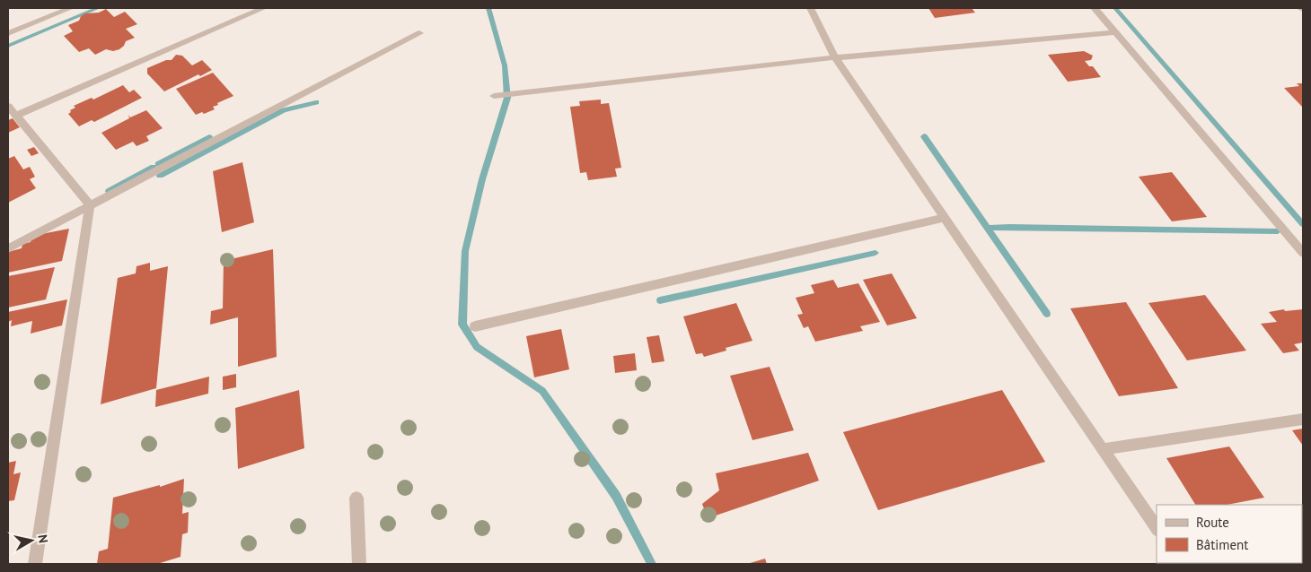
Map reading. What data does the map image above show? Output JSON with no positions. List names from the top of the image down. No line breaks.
{"legend":["Route","Bâtiment"],"north":"right"}
